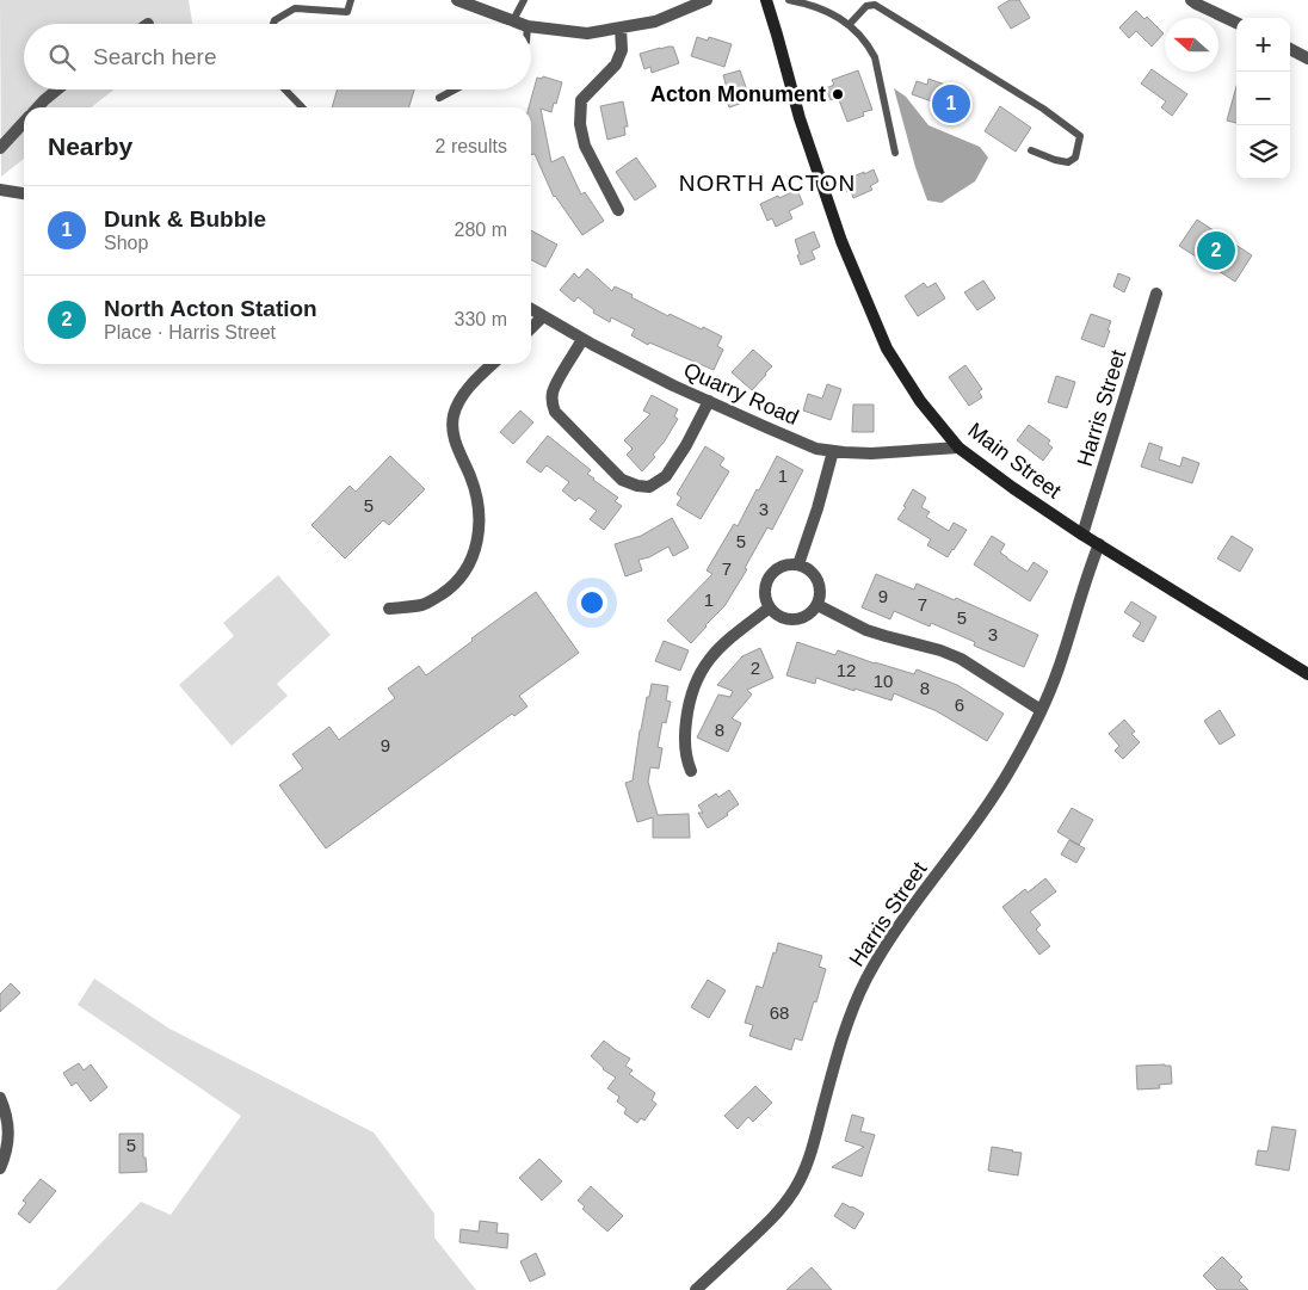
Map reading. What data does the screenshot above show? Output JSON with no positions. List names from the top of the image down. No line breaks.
{"streets":{"main road":["Main Street"],"street":["Quarry Road","Harris Street"]},"crossings":[["Quarry Road","Main Street"],["Harris Street","Main Street"]],"districts":["NORTH ACTON"],"places":["Acton Monument"],"house_numbers":["1","5","3","5","7","9","1","7","5","3","2","12","10","8","6","8","9","68","5"],"north":"left","page":{"map_buttons":["+","−"],"search":"Search here","pins":["1","2"],"heading":["Nearby","2 results"],"list":[{"mark":"1","name":"Dunk & Bubble","note":"Shop","value":"280 m"},{"mark":"2","name":"North Acton Station","note":"Place · Harris Street","value":"330 m"}]}}
